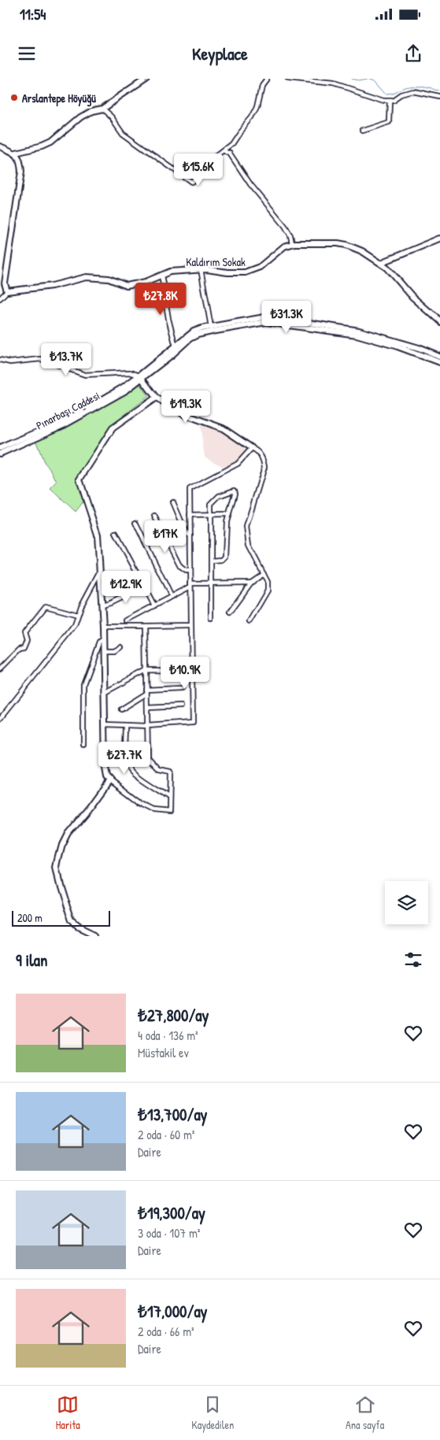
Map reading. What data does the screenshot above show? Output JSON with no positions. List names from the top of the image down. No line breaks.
{"streets":{"street":["Kaldırım Sokak","Pınarbaşı Caddesi"]},"places":["Arslantepe Höyüğü"],"scale_bar":"200 m","page":{"status":"11:54","header":"Keyplace","price":["₺15.6K","₺27.8K","₺31.3K","₺13.7K","₺19.3K","₺17K","₺12.9K","₺10.9K","₺27.7K"],"scale":"200 m","heading":"9 ilan","list":[{"name":"₺27,800/ay","note":"4 oda · 136 m² · Müstakil ev"},{"name":"₺13,700/ay","note":"2 oda · 60 m² · Daire"},{"name":"₺19,300/ay","note":"3 oda · 107 m² · Daire"},{"name":"₺17,000/ay","note":"2 oda · 66 m² · Daire"}],"tabs":["Harita","Kaydedilen","Ana sayfa"]}}
